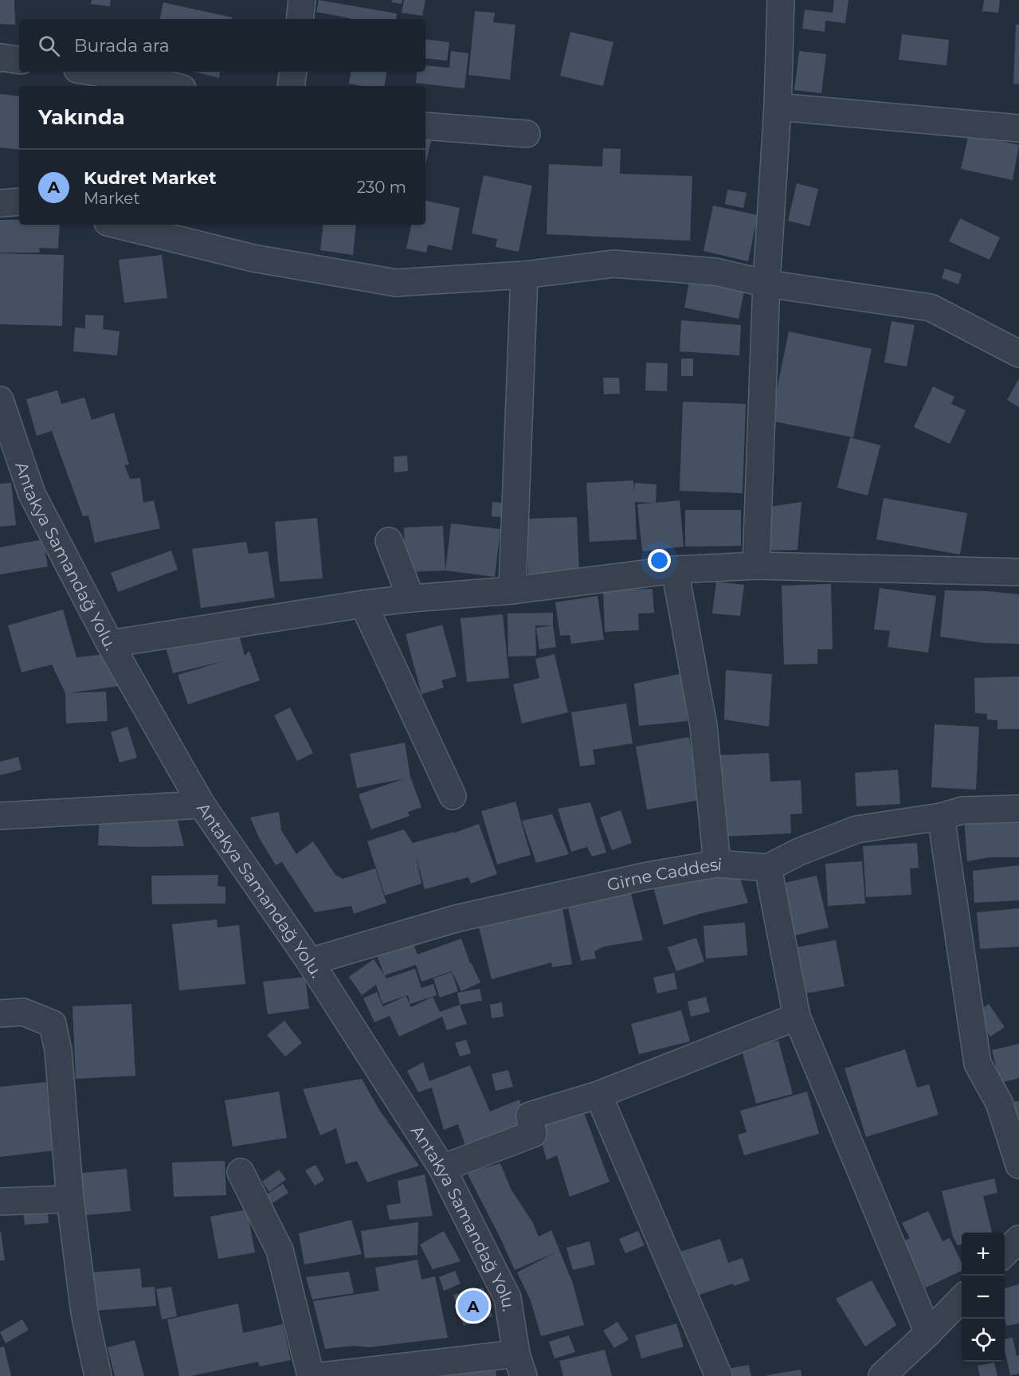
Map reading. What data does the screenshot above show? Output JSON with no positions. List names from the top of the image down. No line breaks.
{"streets":{"street":["Antakya Samandağ Yolu.","Girne Caddesi"]},"crossings":[["Antakya Samandağ Yolu.","Girne Caddesi"]],"page":{"search":"Burada ara","heading":"Yakında","list":[{"mark":"A","name":"Kudret Market","note":"Market","value":"230 m"}],"map_buttons":["+","−"],"pins":"A"}}
